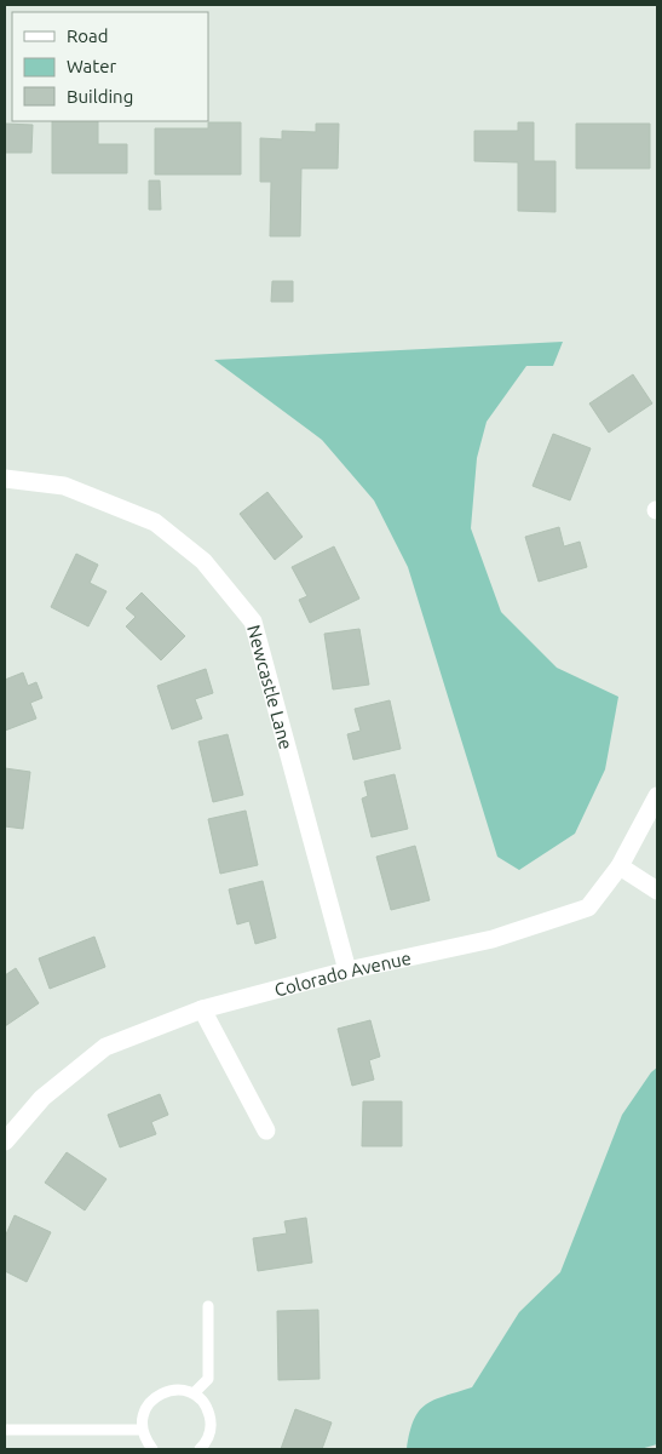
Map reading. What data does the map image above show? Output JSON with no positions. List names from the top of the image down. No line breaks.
{"streets":{"street":["Newcastle Lane","Colorado Avenue"]},"crossings":[["Newcastle Lane","Colorado Avenue"]],"legend":["Road","Water","Building"]}
